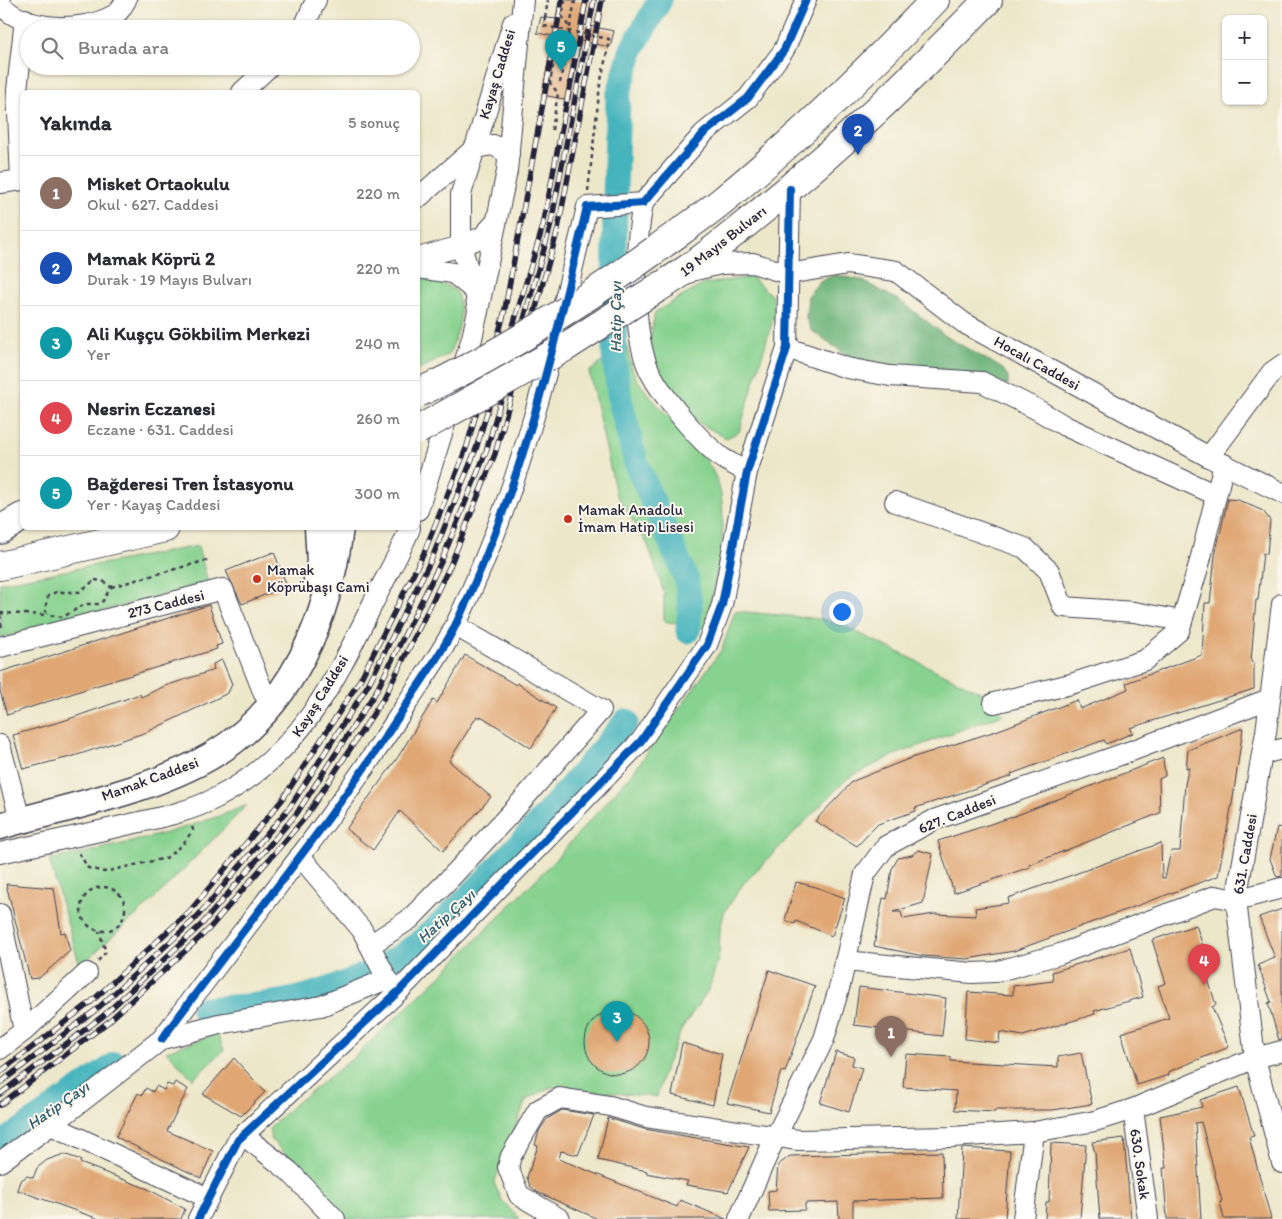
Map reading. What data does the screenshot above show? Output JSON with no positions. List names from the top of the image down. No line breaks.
{"streets":{"highway":["19 Mayıs Bulvarı"],"main road":["Mamak Caddesi"],"street":["Kayaş Caddesi","Hocalı Caddesi","273 Caddesi","627. Caddesi","631. Caddesi","630. Sokak"]},"crossings":[["273 Caddesi","Mamak Caddesi"],["627. Caddesi","631. Caddesi"]],"water":["Hatip Çayı"],"places":["Mamak Anadolu İmam Hatip Lisesi","Mamak Köprübaşı Cami"],"page":{"map_buttons":["+","−"],"search":"Burada ara","pins":["5","2","4","3","1"],"heading":["Yakında","5 sonuç"],"list":[{"mark":"1","name":"Misket Ortaokulu","note":"Okul · 627. Caddesi","value":"220 m"},{"mark":"2","name":"Mamak Köprü 2","note":"Durak · 19 Mayıs Bulvarı","value":"220 m"},{"mark":"3","name":"Ali Kuşçu Gökbilim Merkezi","note":"Yer","value":"240 m"},{"mark":"4","name":"Nesrin Eczanesi","note":"Eczane · 631. Caddesi","value":"260 m"},{"mark":"5","name":"Bağderesi Tren İstasyonu","note":"Yer · Kayaş Caddesi","value":"300 m"}]}}
